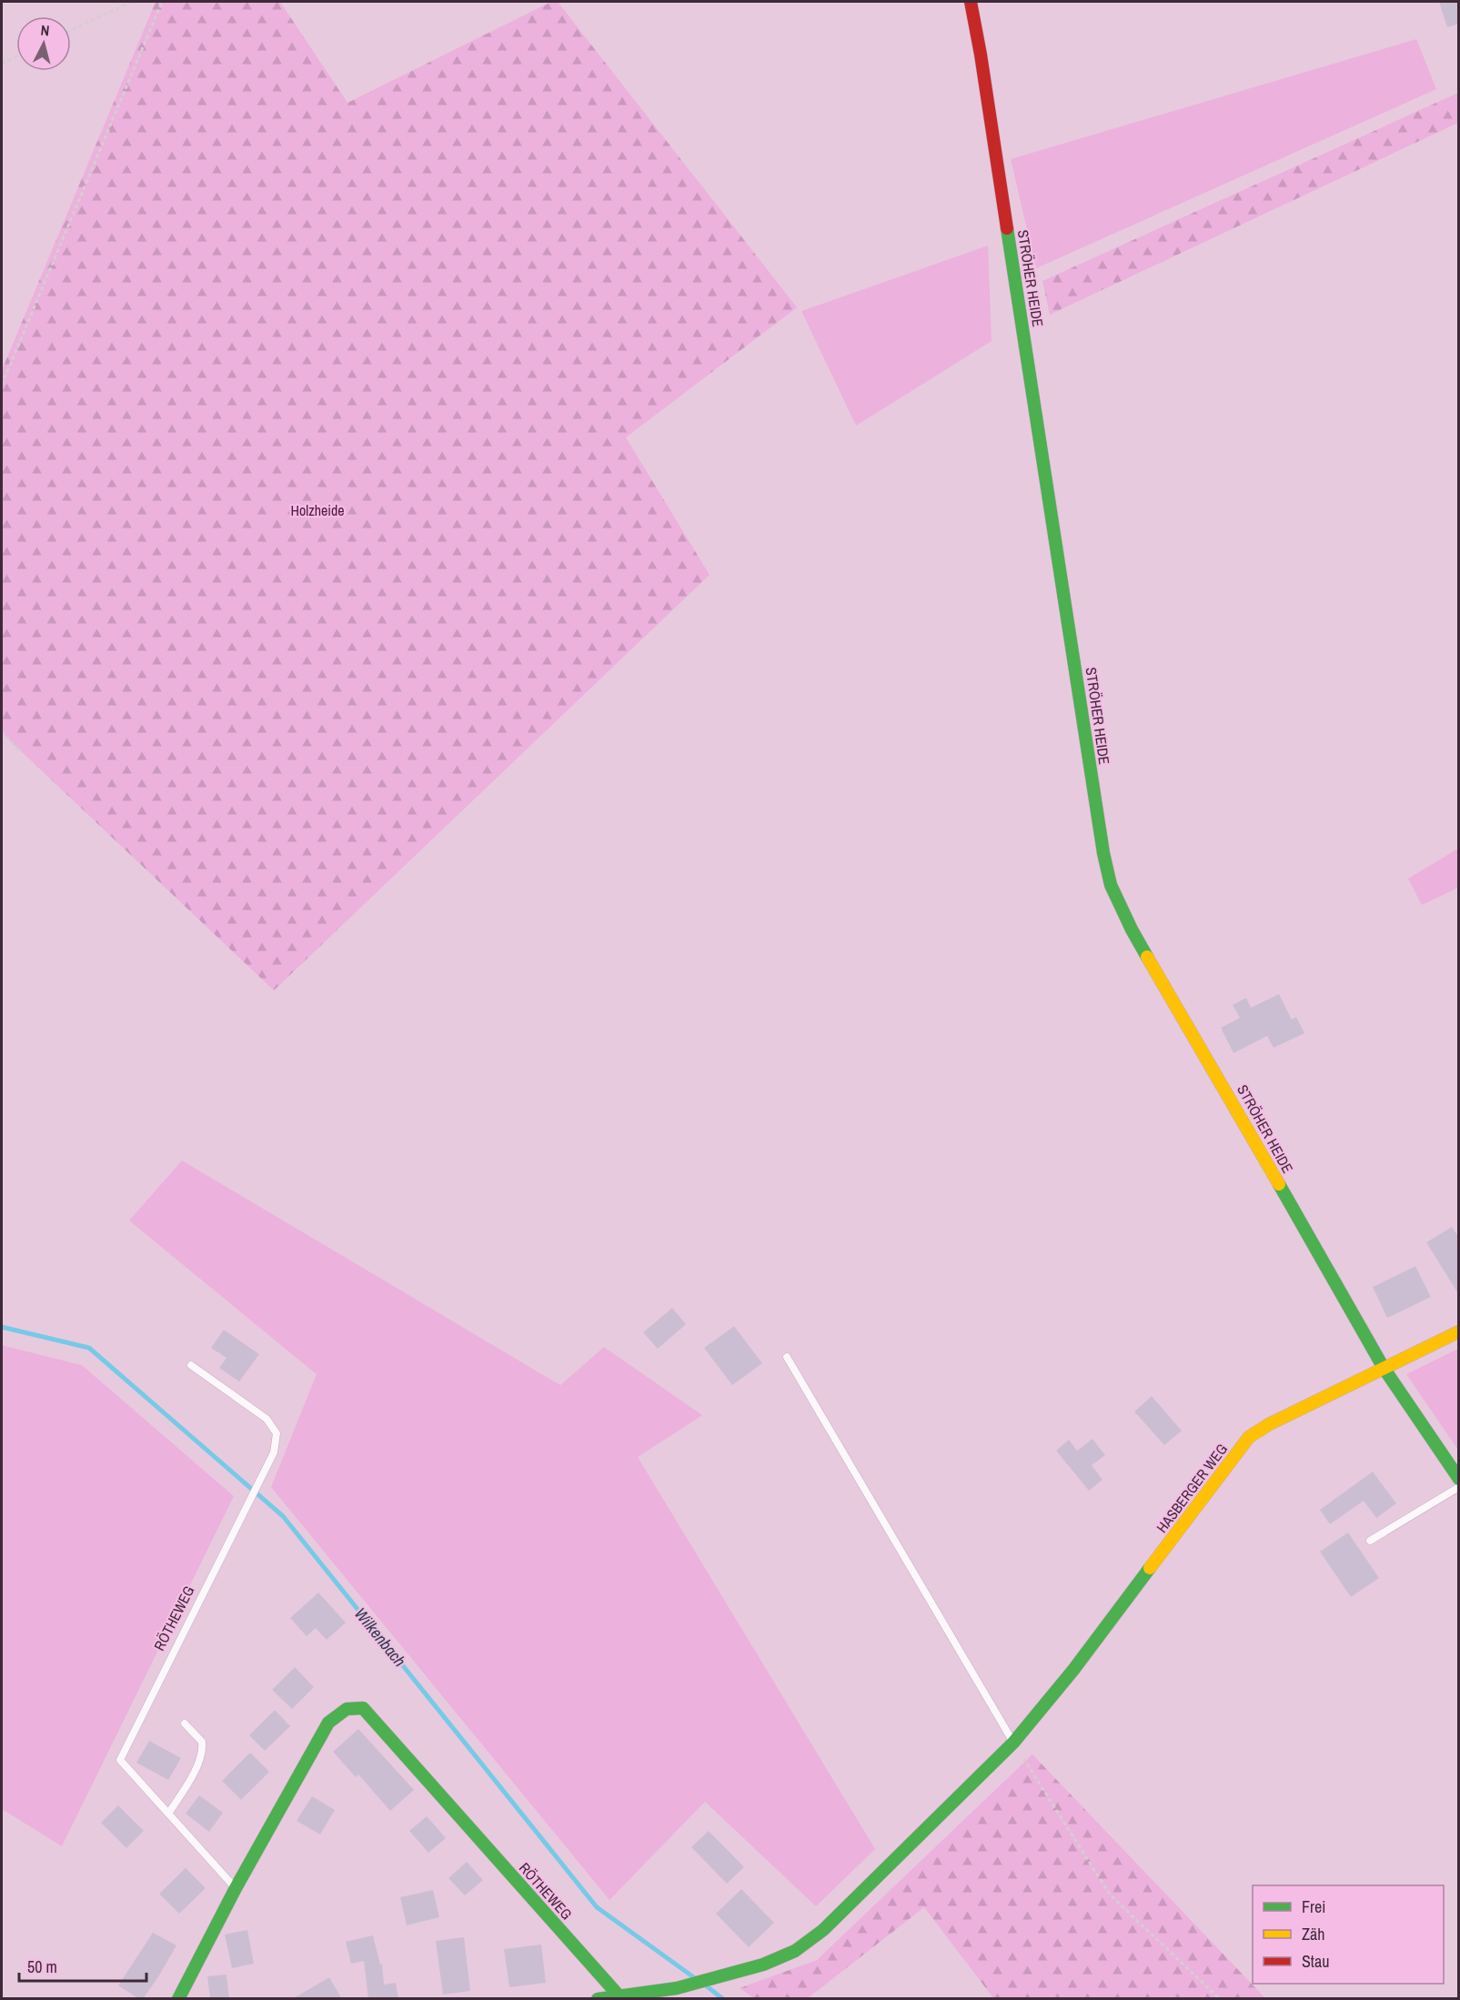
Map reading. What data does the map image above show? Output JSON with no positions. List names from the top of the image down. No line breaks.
{"streets":{"street":["STRÖHER HEIDE","HASBERGER WEG","RÖTHEWEG"]},"crossings":[["STRÖHER HEIDE","HASBERGER WEG"],["HASBERGER WEG","RÖTHEWEG"]],"water":["Wilkenbach"],"parks":["Holzheide"],"legend":["Frei","Zäh","Stau"],"scale_bar":"50 m","north":"top"}
